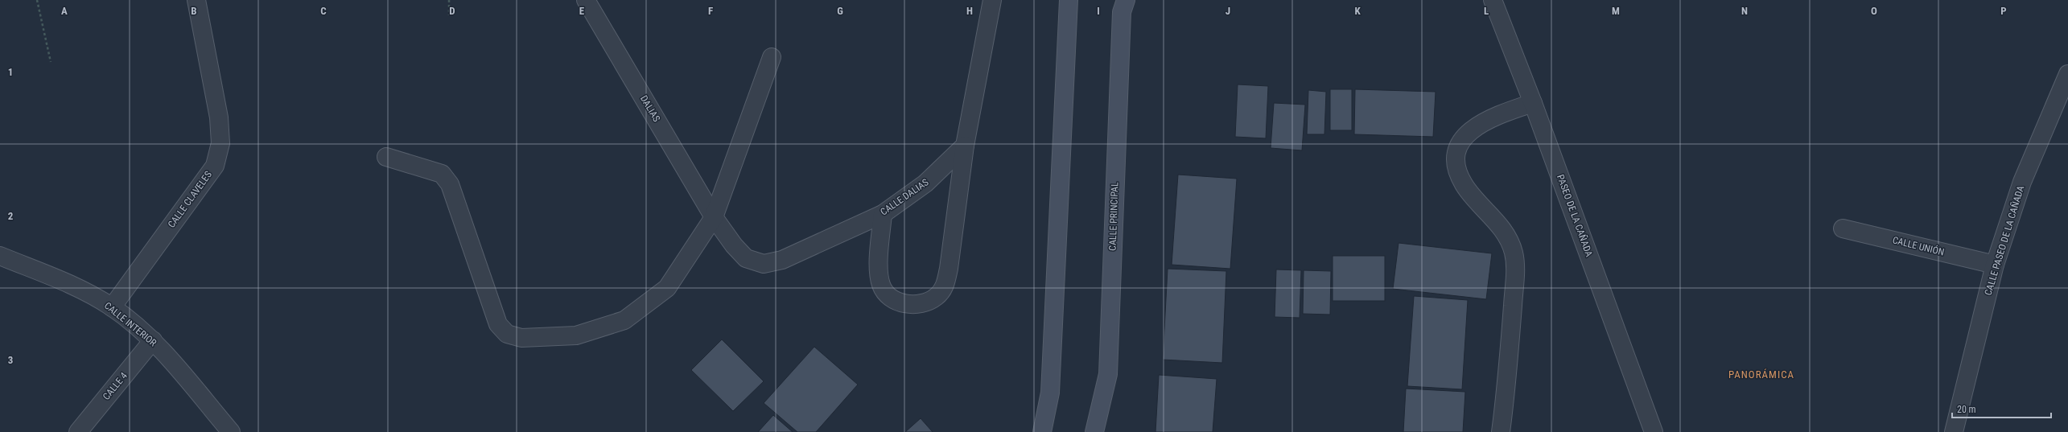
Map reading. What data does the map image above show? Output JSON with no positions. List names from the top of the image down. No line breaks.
{"streets":{"street":["DALIAS","CALLE DALIAS","CALLE CLAVELES","PASEO DE LA CAÑADA","CALLE PRINCIPAL","CALLE PASEO DE LA CAÑADA","CALLE UNIÓN","CALLE INTERIOR","CALLE 4"]},"crossings":[["DALIAS","CALLE DALIAS"],["CALLE CLAVELES","CALLE INTERIOR"],["CALLE PASEO DE LA CAÑADA","CALLE UNIÓN"],["CALLE INTERIOR","CALLE 4"]],"districts":["PANORÁMICA"],"scale_bar":"20 m","grid":{"columns":["A","B","C","D","E","F","G","H","I","J","K","L","M","N","O","P"],"rows":["1","2","3"]}}
